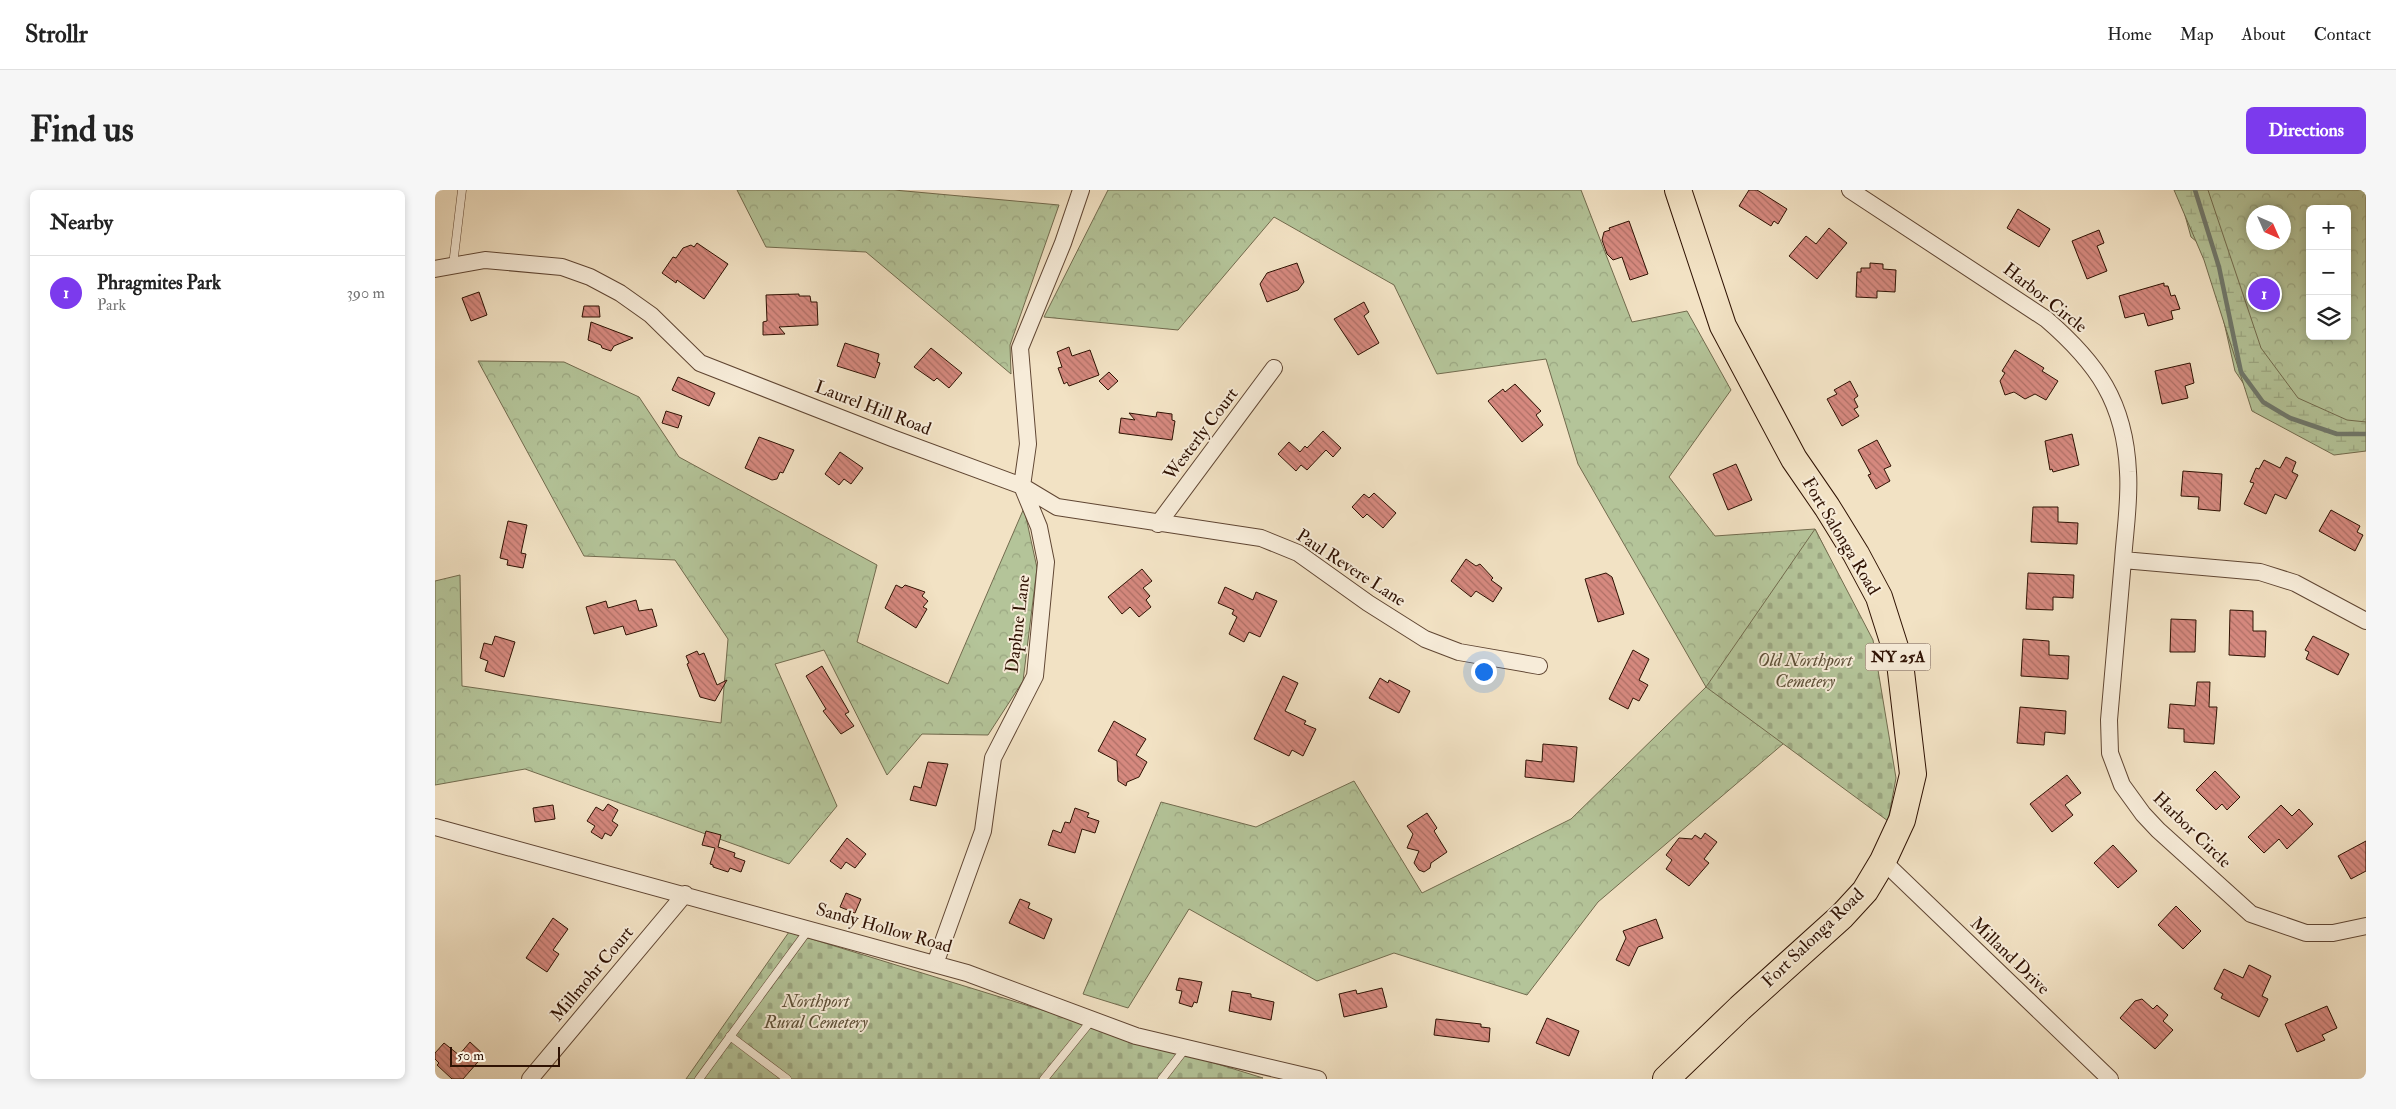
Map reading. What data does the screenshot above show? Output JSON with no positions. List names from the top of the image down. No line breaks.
{"streets":{"main road":["Fort Salonga Road","NY 25A"],"street":["Harbor Circle","Laurel Hill Road","Westerly Court","Paul Revere Lane","Daphne Lane","Sandy Hollow Road","Milland Drive","Millmohr Court"]},"crossings":[["Laurel Hill Road","Paul Revere Lane"],["Laurel Hill Road","Daphne Lane"],["Westerly Court","Paul Revere Lane"],["Fort Salonga Road","Milland Drive"],["Paul Revere Lane","Daphne Lane"],["Daphne Lane","Sandy Hollow Road"],["Sandy Hollow Road","Millmohr Court"]],"parks":["Old Northport Cemetery","Northport Rural Cemetery"],"scale_bar":"50 m","north":"bottom right","page":{"header":"Strollr","nav":["Home","Map","About","Contact"],"buttons":"Directions","title":"Find us","heading":"Nearby","map_buttons":["+","−"],"list":[{"mark":"1","name":"Phragmites Park","note":"Park","value":"390 m"}],"pins":"1","scale":"50 m"}}
